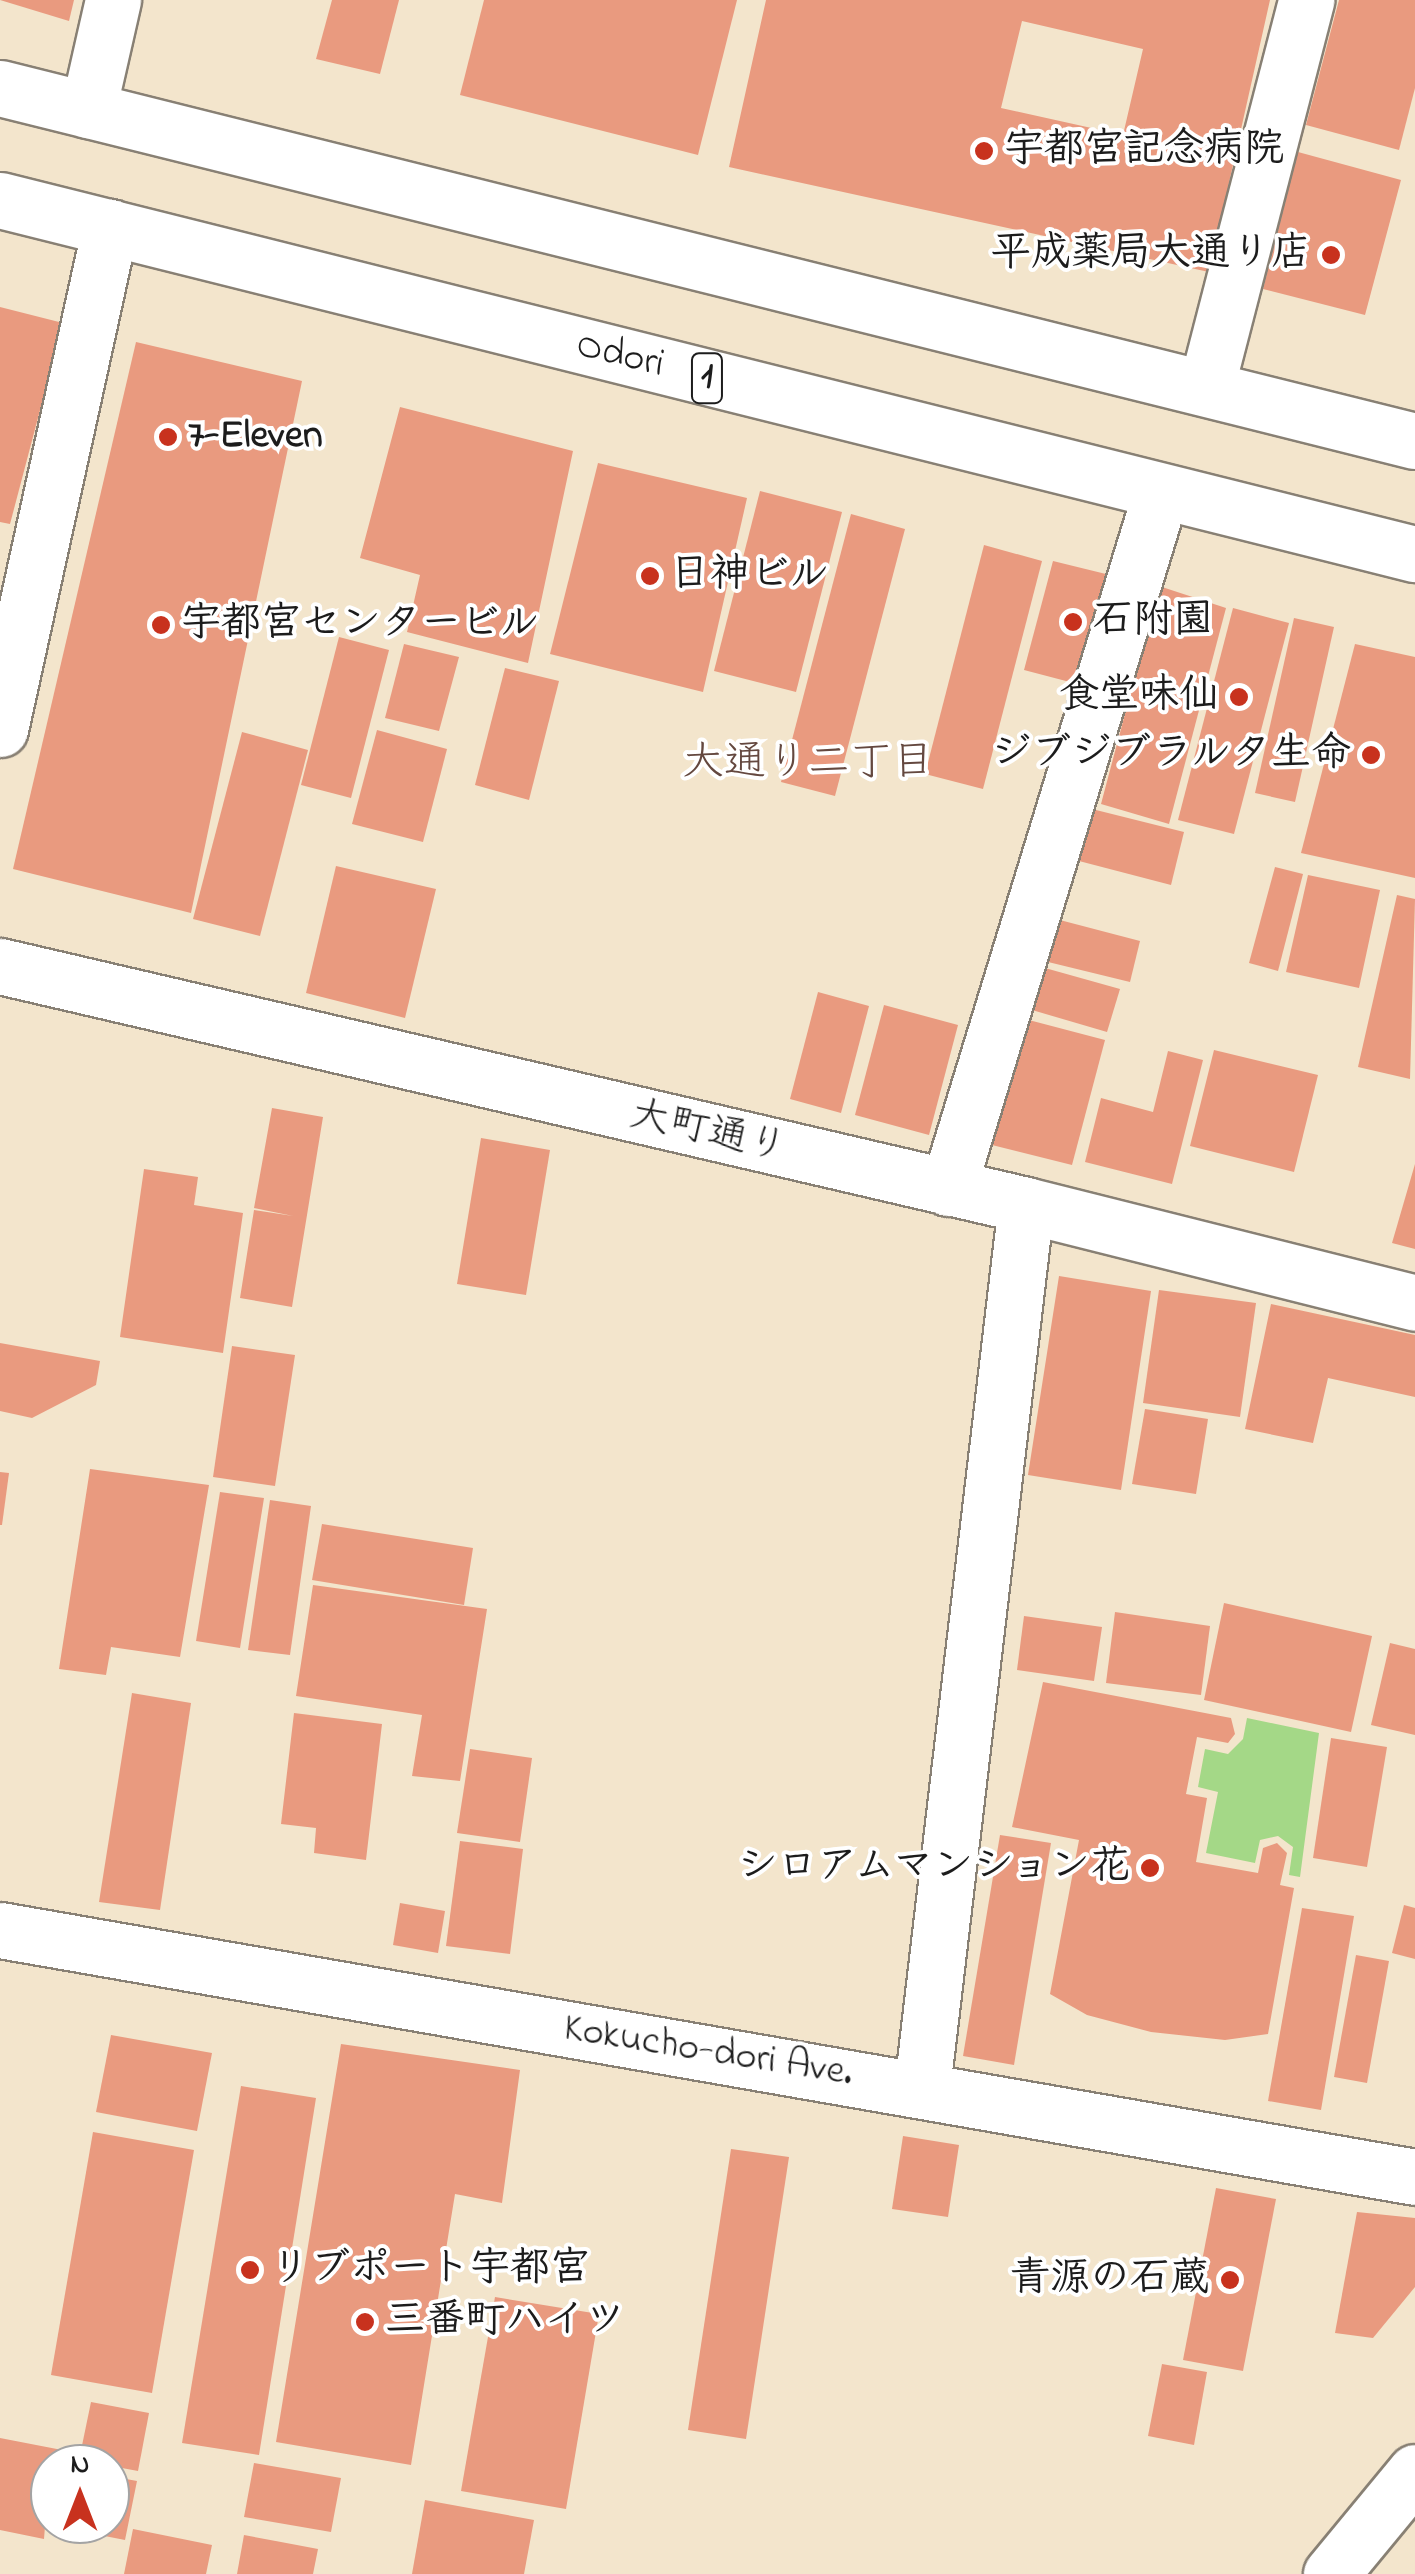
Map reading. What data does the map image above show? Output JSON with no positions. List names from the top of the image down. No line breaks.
{"streets":{"street":["Odori","1","大町通り","Kokucho-dori Ave."]},"districts":["大通り二丁目"],"places":["宇都宮記念病院","平成薬局大通り店","7-Eleven","日神ビル","石附園","宇都宮センタービル","食堂味仙","ジブジブラルタ生命","シロアムマンション花","リブポート宇都宮","青源の石蔵","三番町ハイツ"],"north":"top"}
